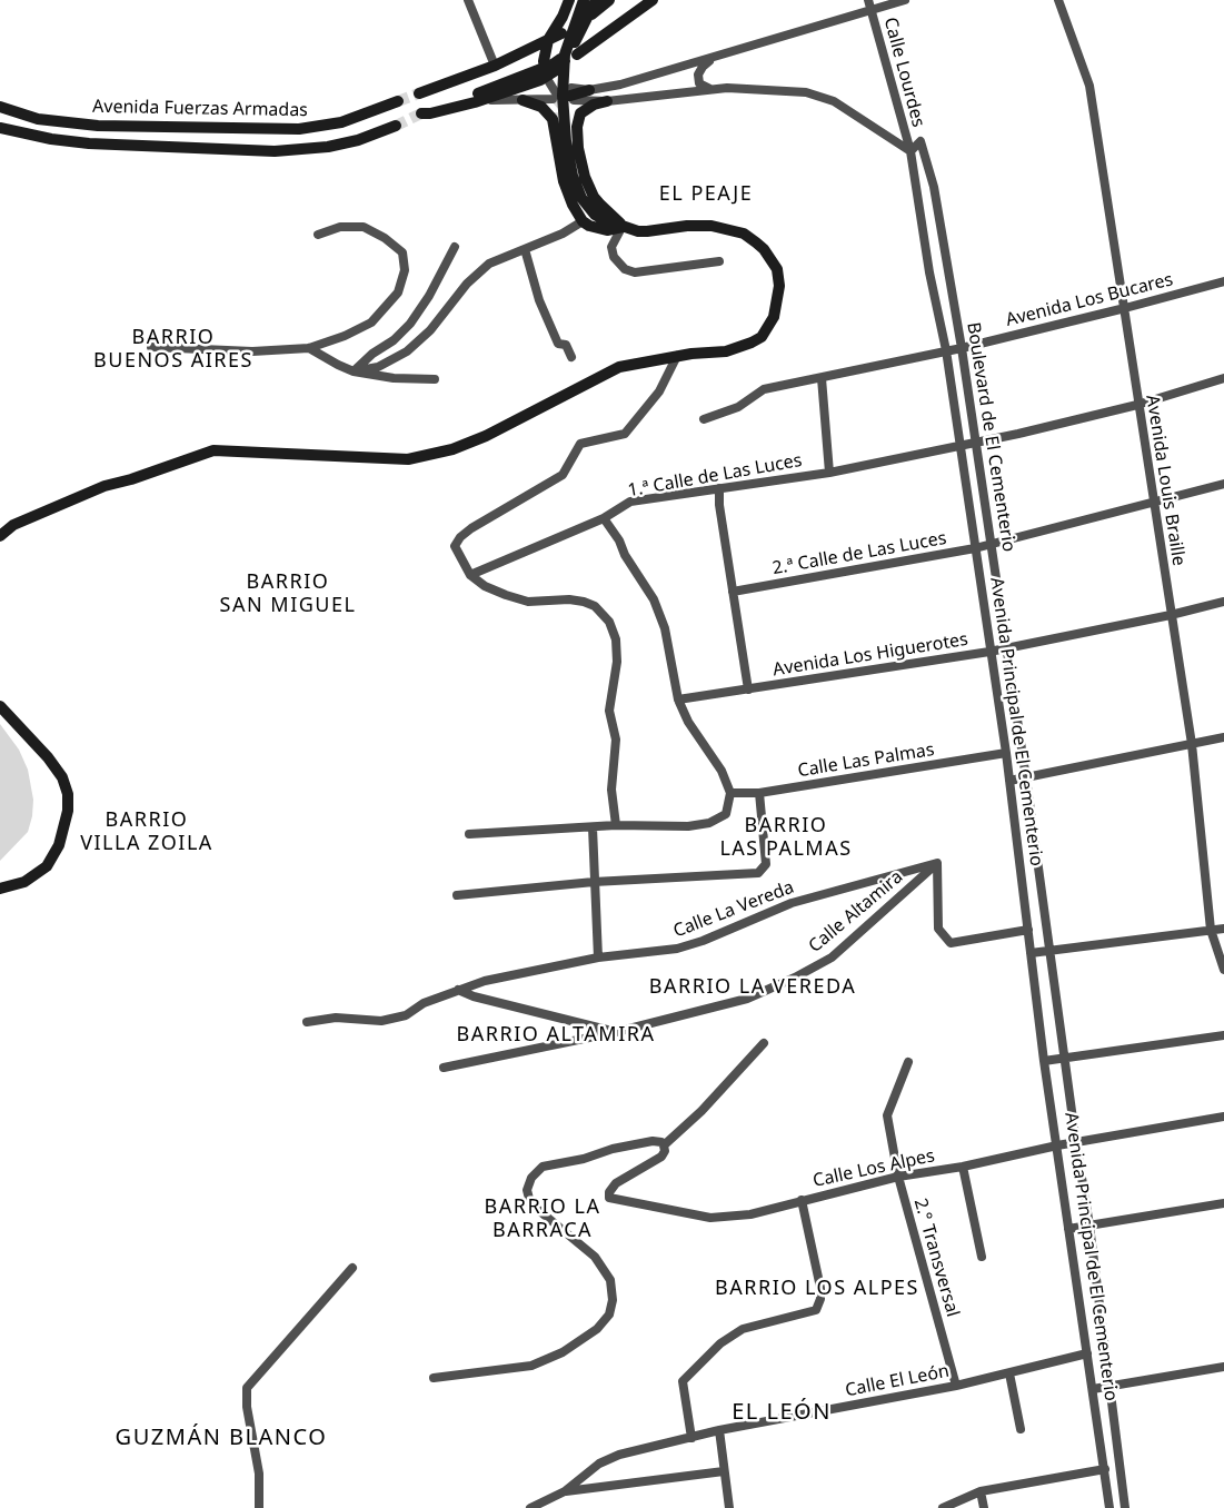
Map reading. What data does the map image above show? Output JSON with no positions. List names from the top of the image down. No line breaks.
{"streets":{"street":["Calle Lourdes","Avenida Fuerzas Armadas","Avenida Los Bucares","Boulevard de El Cementerio","1.ª Calle de Las Luces","Avenida Louis Braille","2.ª Calle de Las Luces","Avenida Los Higuerotes","Avenida Principal de El Cementerio","Calle Las Palmas","Calle La Vereda","Calle Altamira","Calle Los Alpes","2.° Transversal","Calle El León"]},"crossings":[["Calle Lourdes","Boulevard de El Cementerio"],["Calle Lourdes","Avenida Principal de El Cementerio"],["Avenida Los Bucares","Boulevard de El Cementerio"],["Avenida Los Bucares","Avenida Louis Braille"],["Avenida Los Bucares","Avenida Principal de El Cementerio"],["Boulevard de El Cementerio","1.ª Calle de Las Luces"],["Boulevard de El Cementerio","2.ª Calle de Las Luces"],["Boulevard de El Cementerio","Avenida Los Higuerotes"],["Boulevard de El Cementerio","Avenida Principal de El Cementerio"],["Boulevard de El Cementerio","Calle Los Alpes"],["1.ª Calle de Las Luces","Avenida Louis Braille"],["1.ª Calle de Las Luces","Avenida Principal de El Cementerio"],["Avenida Louis Braille","2.ª Calle de Las Luces"],["Avenida Louis Braille","Avenida Los Higuerotes"],["2.ª Calle de Las Luces","Avenida Principal de El Cementerio"],["Avenida Los Higuerotes","Avenida Principal de El Cementerio"],["Avenida Principal de El Cementerio","Calle Las Palmas"],["Avenida Principal de El Cementerio","Calle Los Alpes"],["Avenida Principal de El Cementerio","Calle El León"],["Calle La Vereda","Calle Altamira"],["Calle Los Alpes","2.° Transversal"],["2.° Transversal","Calle El León"]],"districts":["EL PEAJE","BARRIO BUENOS AIRES","BARRIO SAN MIGUEL","BARRIO VILLA ZOILA","BARRIO LAS PALMAS","BARRIO LA VEREDA","BARRIO ALTAMIRA","BARRIO LA BARRACA","BARRIO LOS ALPES","EL LEÓN","GUZMÁN BLANCO"]}
